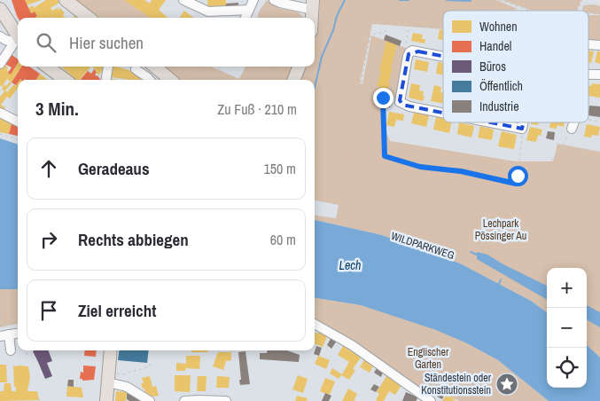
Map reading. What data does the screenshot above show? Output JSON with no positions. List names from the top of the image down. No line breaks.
{"streets":{"path":["WILDPARKWEG"]},"water":["Lech"],"parks":["Lechpark Pössinger Au","Englischer Garten"],"places":{"place":["Ständestein oder Konstitutionsstein"]},"legend":["Wohnen","Handel","Büros","Öffentlich","Industrie"],"page":{"search":"Hier suchen","heading":["3 Min.","Zu Fuß · 210 m"],"list":[["Geradeaus","150 m"],["Rechts abbiegen","60 m"],"Ziel erreicht"],"map_buttons":["+","−"]}}
